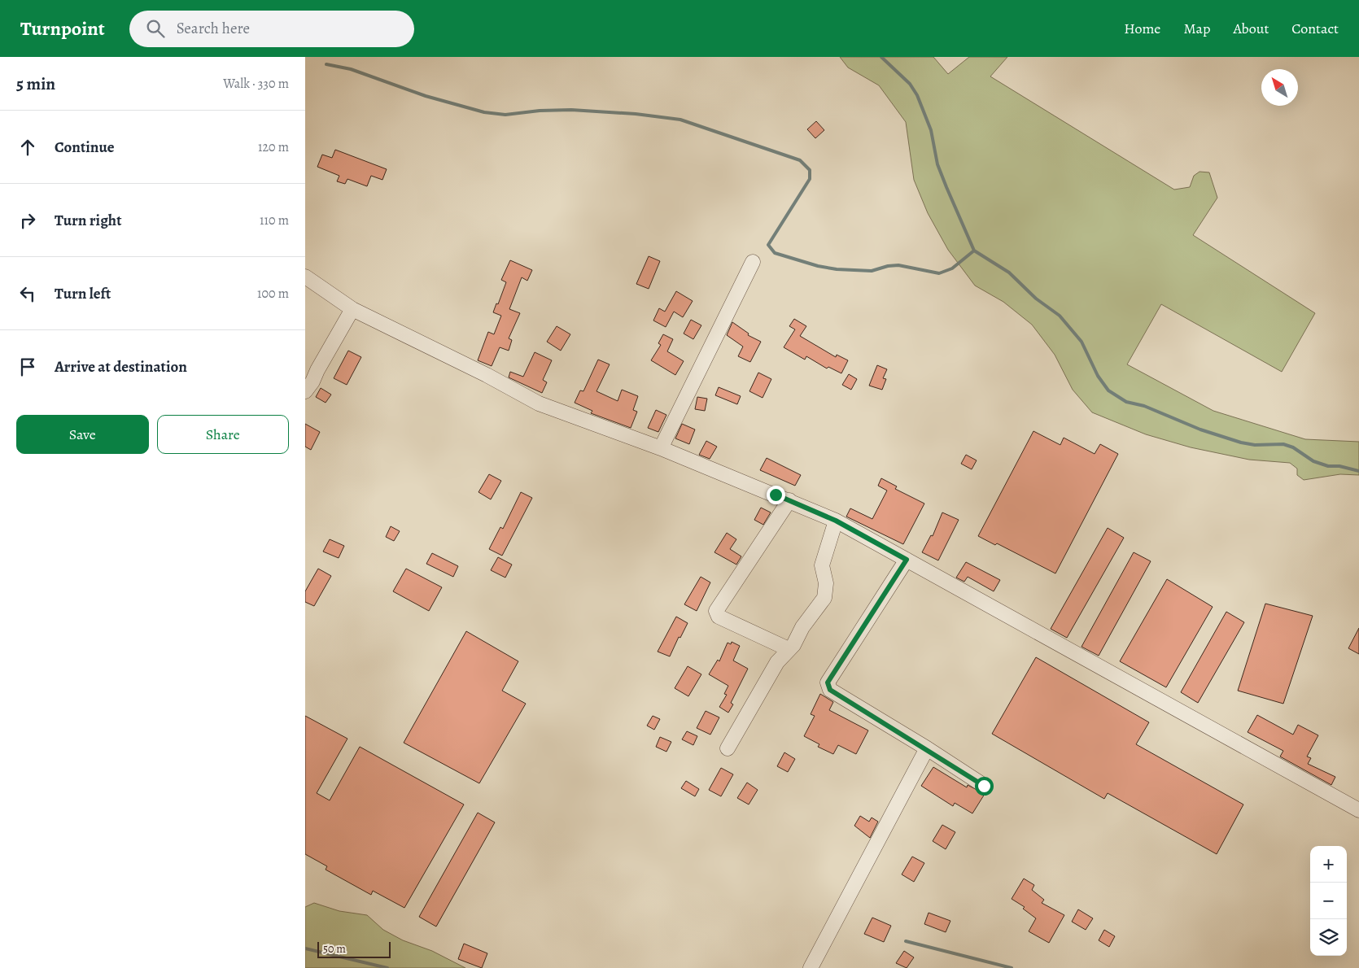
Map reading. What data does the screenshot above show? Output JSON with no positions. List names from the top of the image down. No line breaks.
{"scale_bar":"50 m","north":"top left","page":{"header":"Turnpoint","search":"Search here","nav":["Home","Map","About","Contact"],"heading":["5 min","Walk · 330 m"],"list":[["Continue","120 m"],["Turn right","110 m"],["Turn left","100 m"],"Arrive at destination"],"buttons":["Save","Share"],"map_buttons":["+","−"],"scale":"50 m"}}
